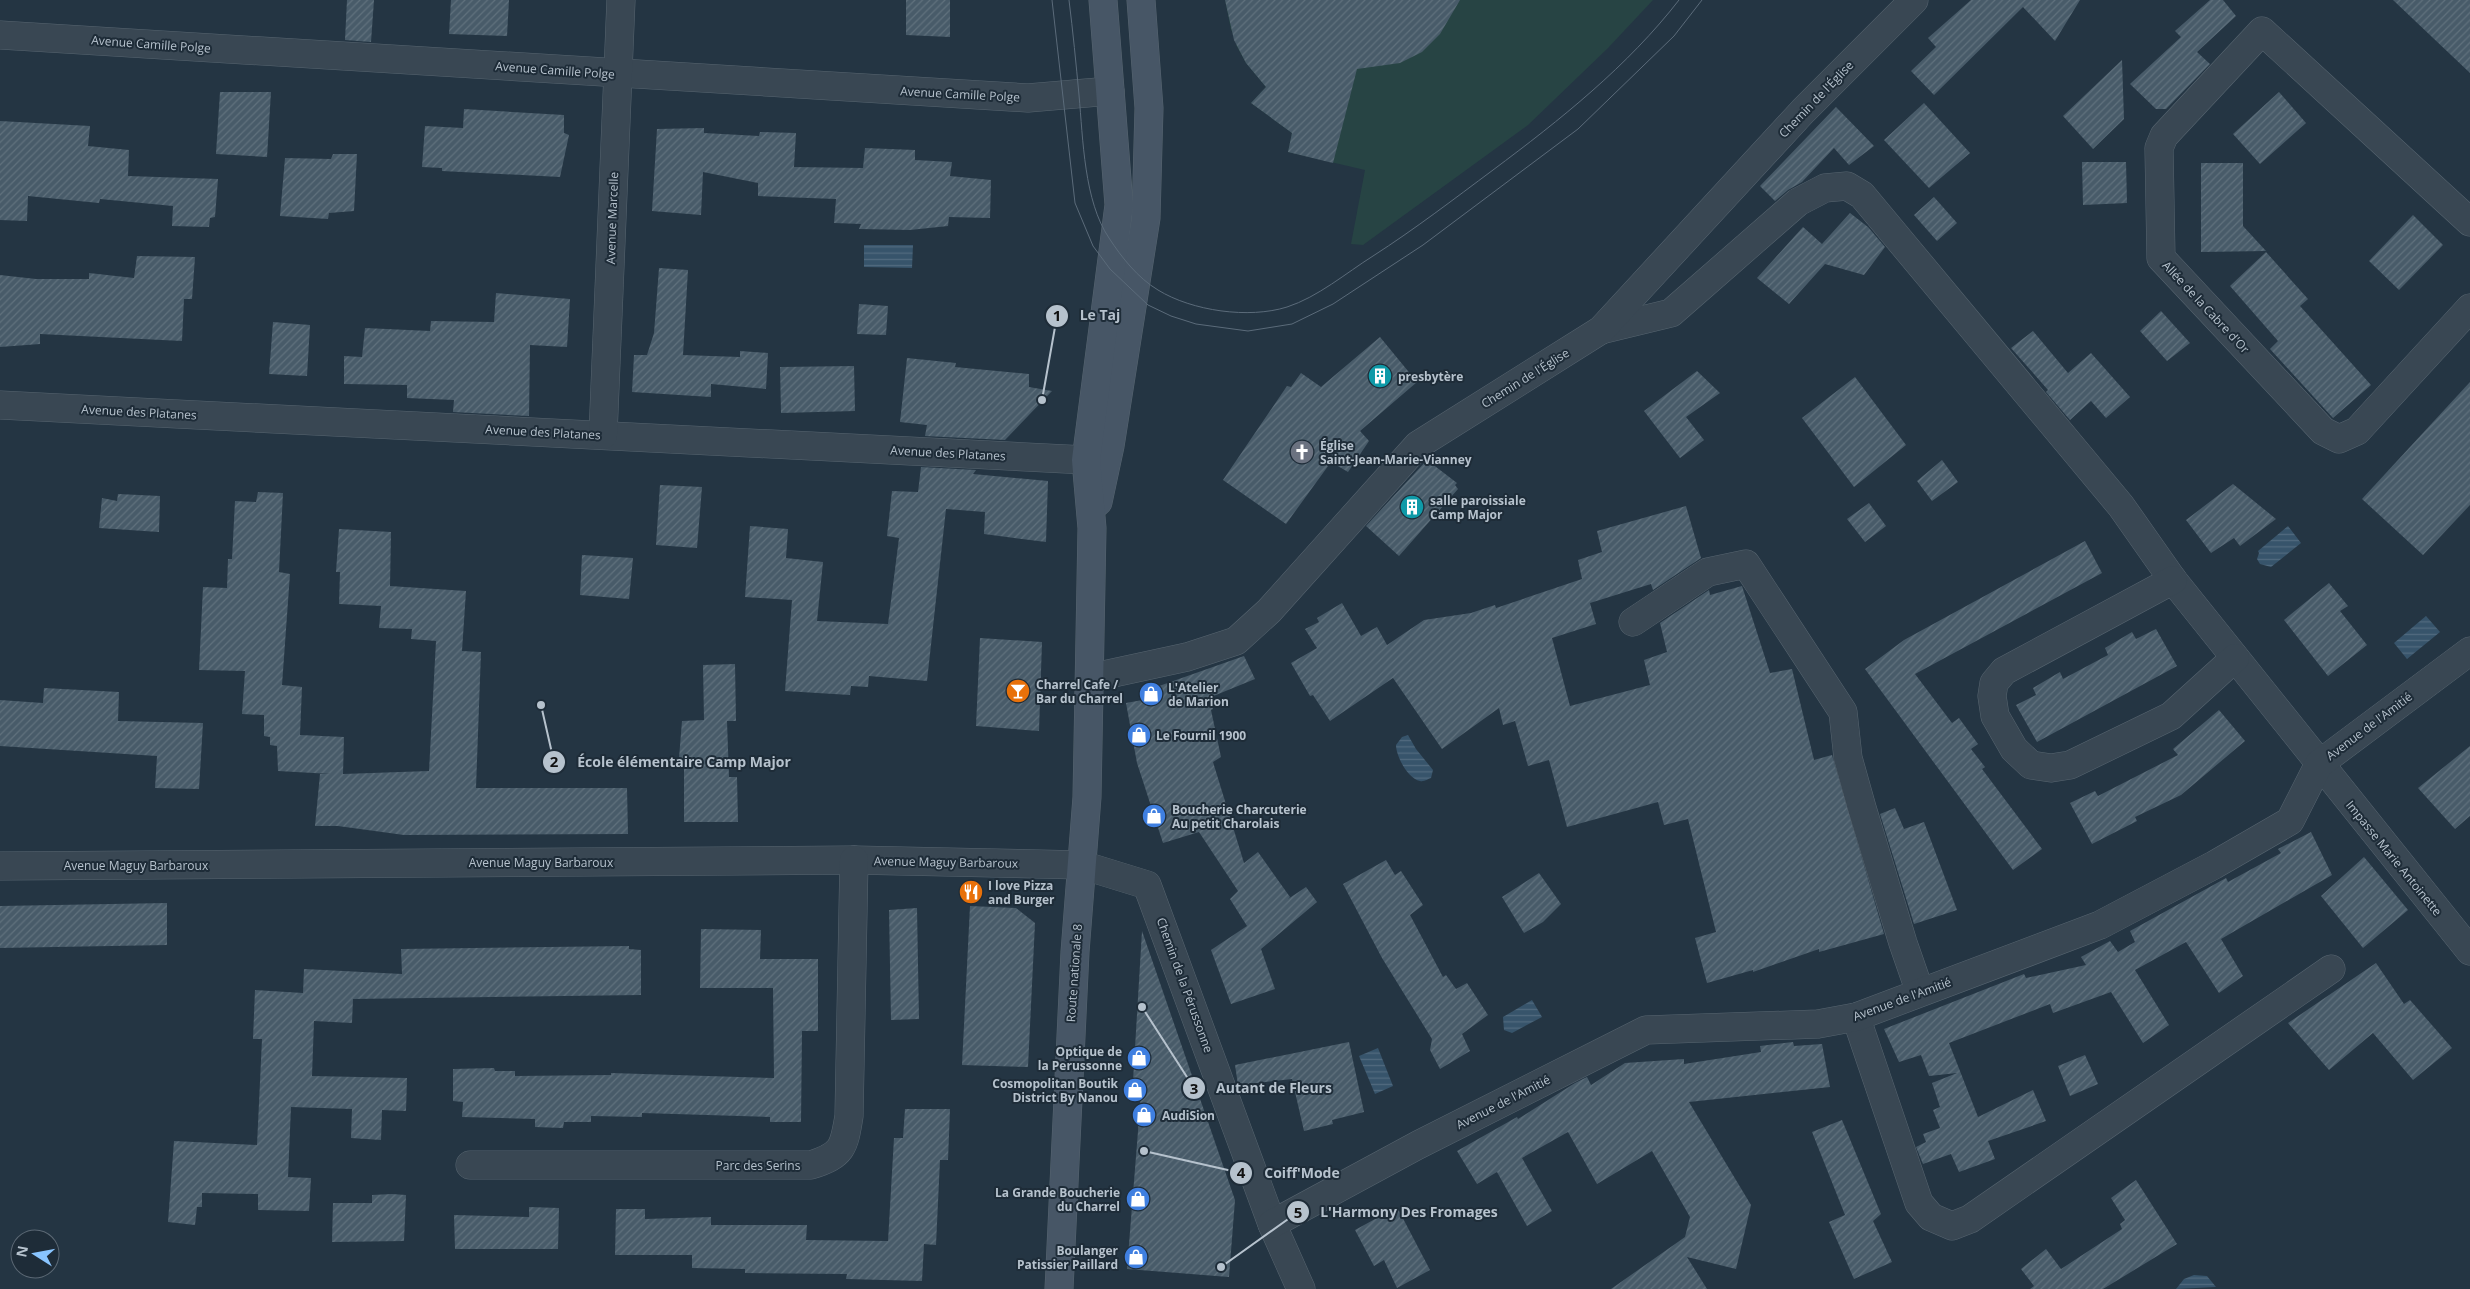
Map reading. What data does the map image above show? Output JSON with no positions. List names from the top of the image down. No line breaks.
{"streets":{"main road":["Route nationale 8"],"street":["Avenue Camille Polge","Chemin de l'Église","Avenue Marcelle","Allée de la Cabre d'Or","Avenue des Platanes","Avenue de l'Amitié","Impasse Marie Antoinette","Avenue Maguy Barbaroux","Chemin de la Pérussonne","Parc des Serins"]},"crossings":[["Avenue Camille Polge","Avenue Marcelle"],["Chemin de l'Église","Impasse Marie Antoinette"],["Chemin de l'Église","Route nationale 8"],["Avenue Marcelle","Avenue des Platanes"],["Avenue de l'Amitié","Impasse Marie Antoinette"],["Avenue de l'Amitié","Chemin de la Pérussonne"],["Avenue Maguy Barbaroux","Route nationale 8"],["Avenue Maguy Barbaroux","Chemin de la Pérussonne"],["Avenue Maguy Barbaroux","Parc des Serins"],["Route nationale 8","Chemin de la Pérussonne"]],"places":{"building":["presbytère","salle paroissiale Camp Major"],"other":["Le Taj","École élémentaire Camp Major","Autant de Fleurs","Coiff'Mode","L'Harmony Des Fromages"],"church":["Église Saint-Jean-Marie-Vianney"],"bar":["Charrel Cafe / Bar du Charrel"],"shop":["L'Atelier de Marion","Le Fournil 1900","Boucherie Charcuterie Au petit Charolais","Optique de la Perussonne","Cosmopolitan Boutik District By Nanou","AudiSion","La Grande Boucherie du Charrel","Boulanger Patissier Paillard"],"restaurant":["I love Pizza and Burger"]},"north":"left"}
